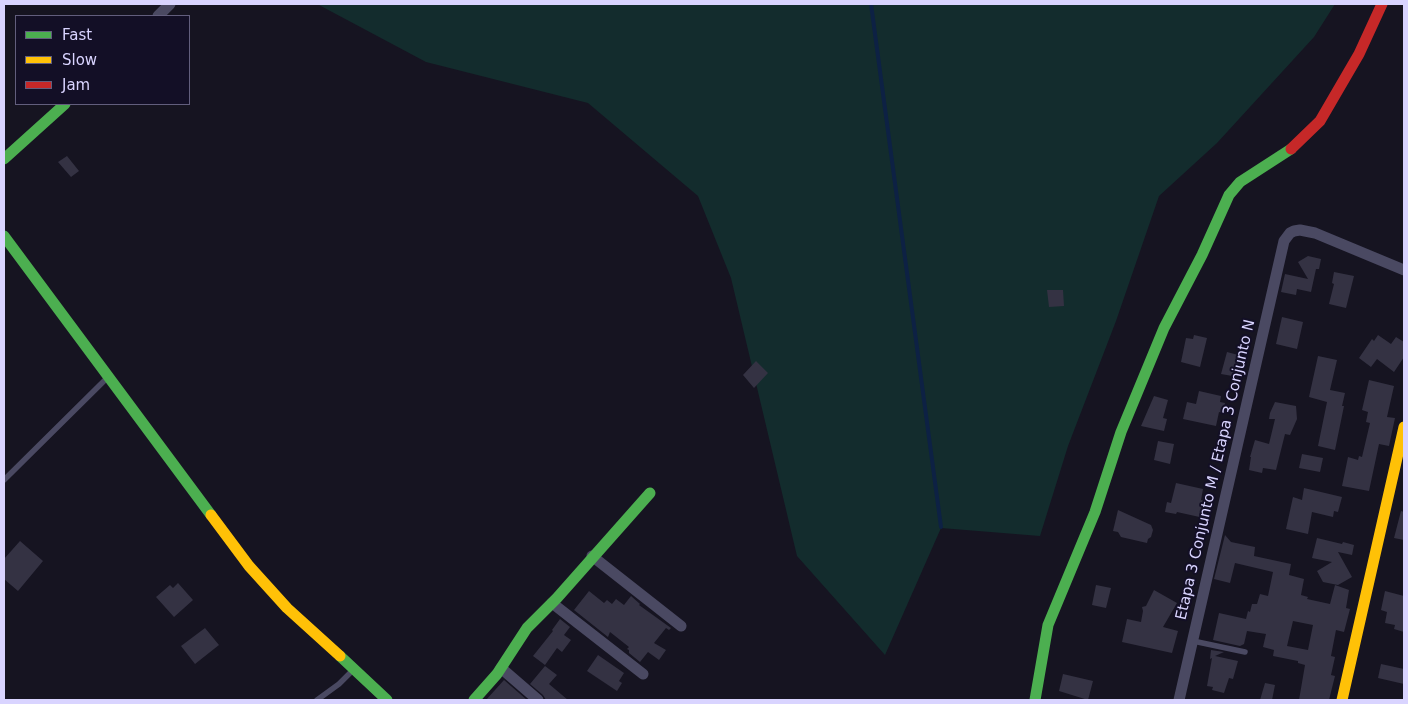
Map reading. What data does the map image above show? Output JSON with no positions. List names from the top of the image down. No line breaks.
{"streets":{"street":["Etapa 3 Conjunto M / Etapa 3 Conjunto N"]},"legend":["Fast","Slow","Jam"]}
